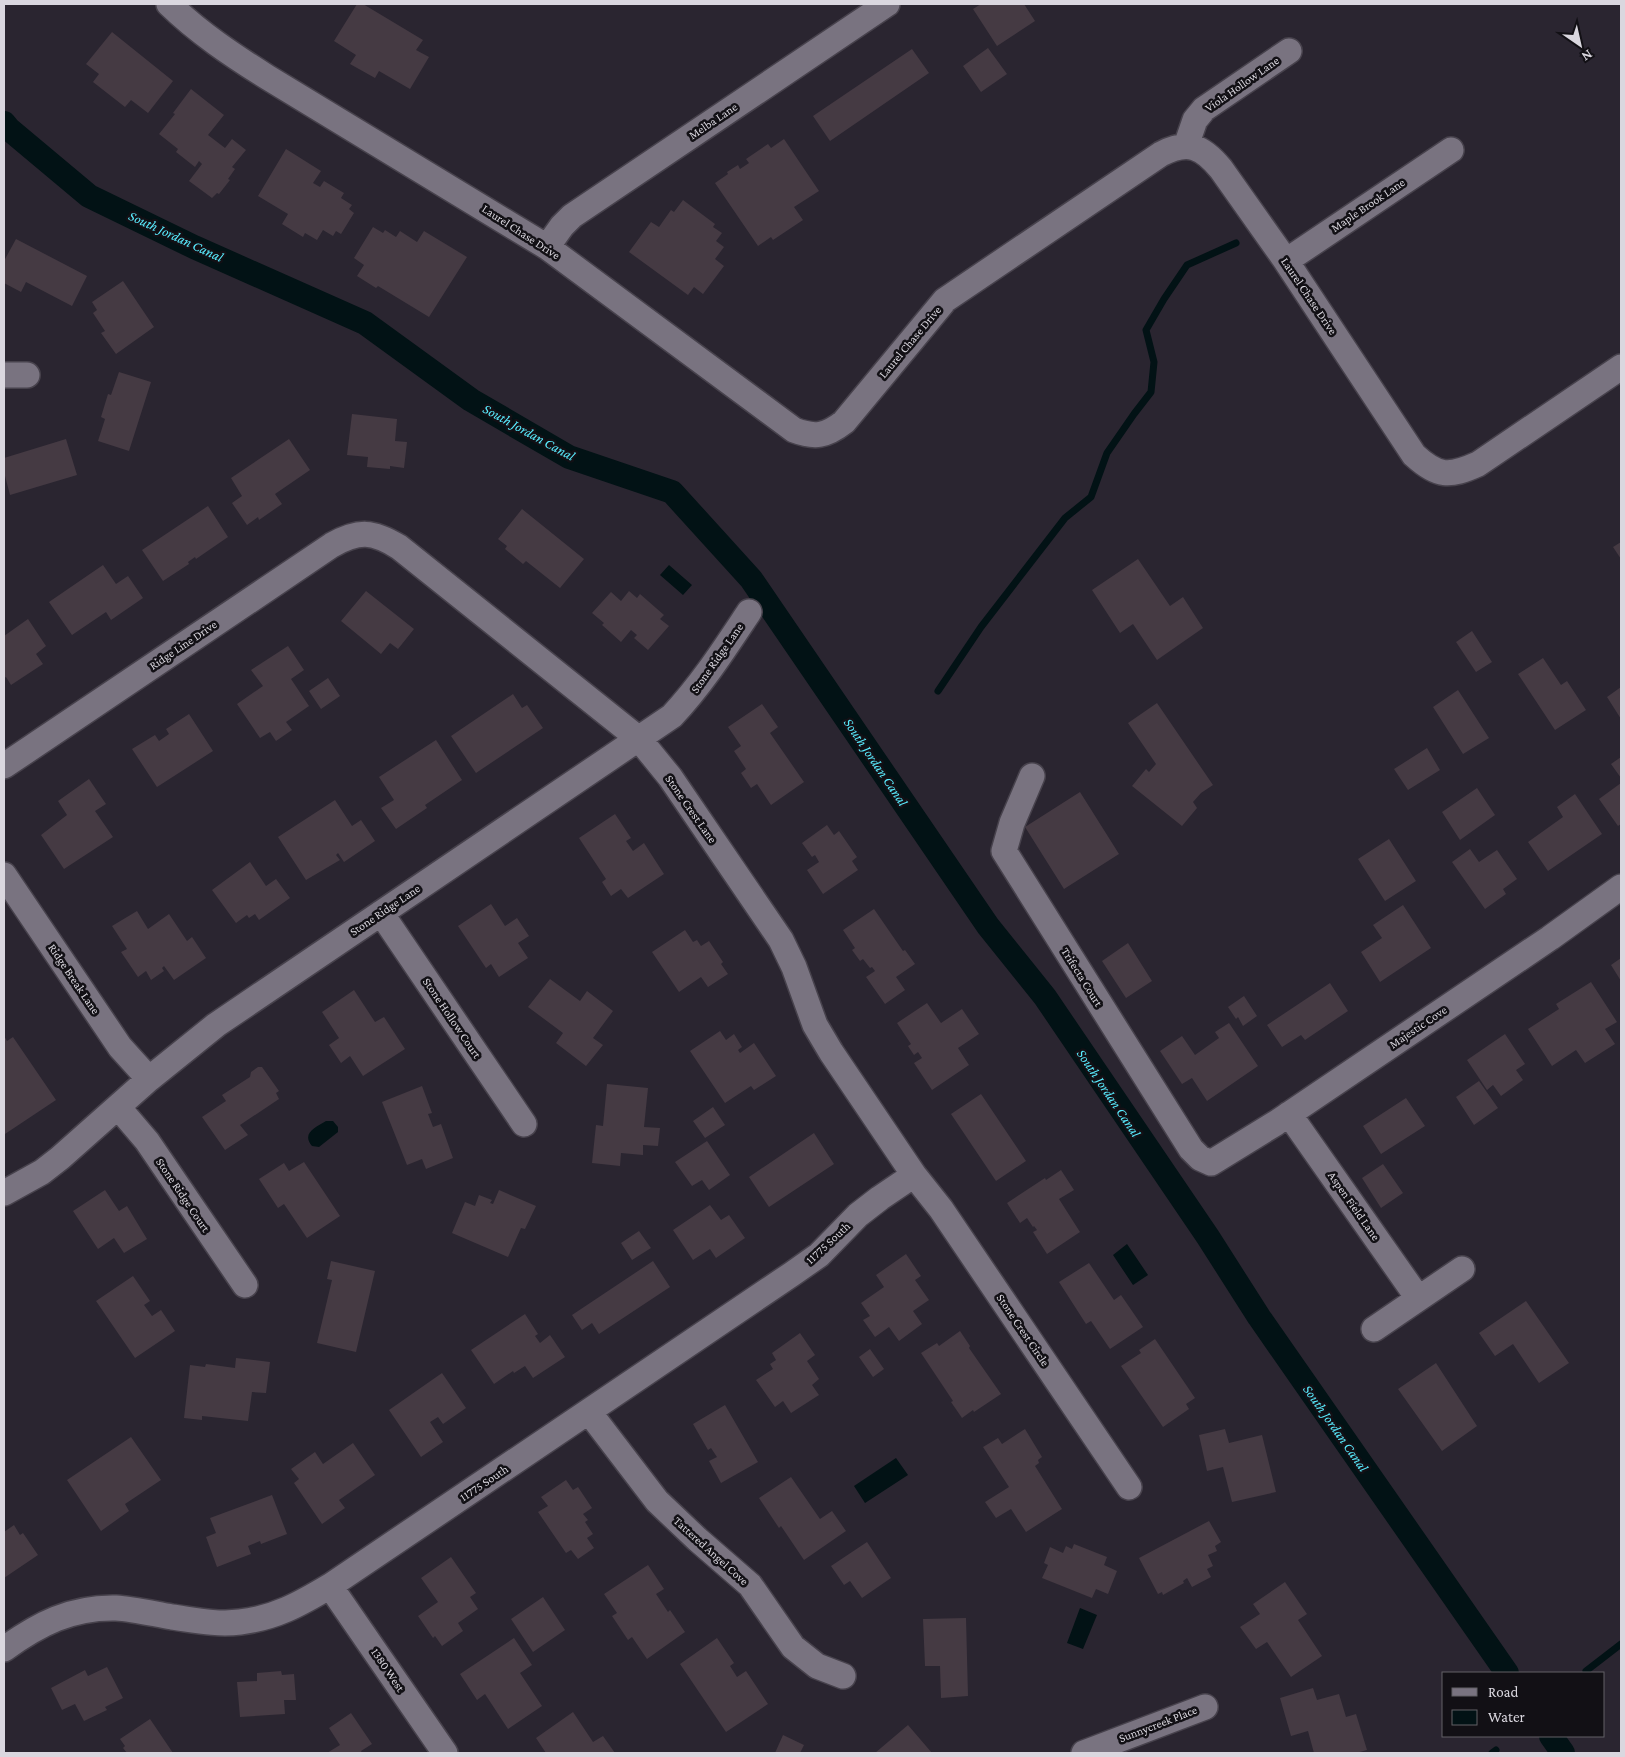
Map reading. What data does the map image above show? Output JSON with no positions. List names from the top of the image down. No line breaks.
{"streets":{"street":["Viola Hollow Lane","Melba Lane","Maple Brook Lane","Laurel Chase Drive","Ridge Line Drive","Stone Ridge Lane","Stone Crest Lane","Trifecta Court","Ridge Break Lane","Stone Hollow Court","Majestic Cove","Stone Ridge Court","Aspen Field Lane","11775 South","Stone Crest Circle","Tattered Angel Cove","1380 West","Sunnycreek Place"]},"crossings":[["Viola Hollow Lane","Laurel Chase Drive"],["Melba Lane","Laurel Chase Drive"],["Maple Brook Lane","Laurel Chase Drive"],["Ridge Line Drive","Stone Crest Lane"],["Stone Ridge Lane","Stone Crest Lane"],["Stone Ridge Lane","Ridge Break Lane"],["Stone Ridge Lane","Stone Hollow Court"],["Stone Ridge Lane","Stone Ridge Court"],["Stone Crest Lane","11775 South"],["Stone Crest Lane","Stone Crest Circle"],["Trifecta Court","Majestic Cove"],["Majestic Cove","Aspen Field Lane"],["11775 South","Stone Crest Circle"],["11775 South","Tattered Angel Cove"],["11775 South","1380 West"]],"water":["South Jordan Canal"],"legend":["Road","Water"],"north":"bottom right"}
